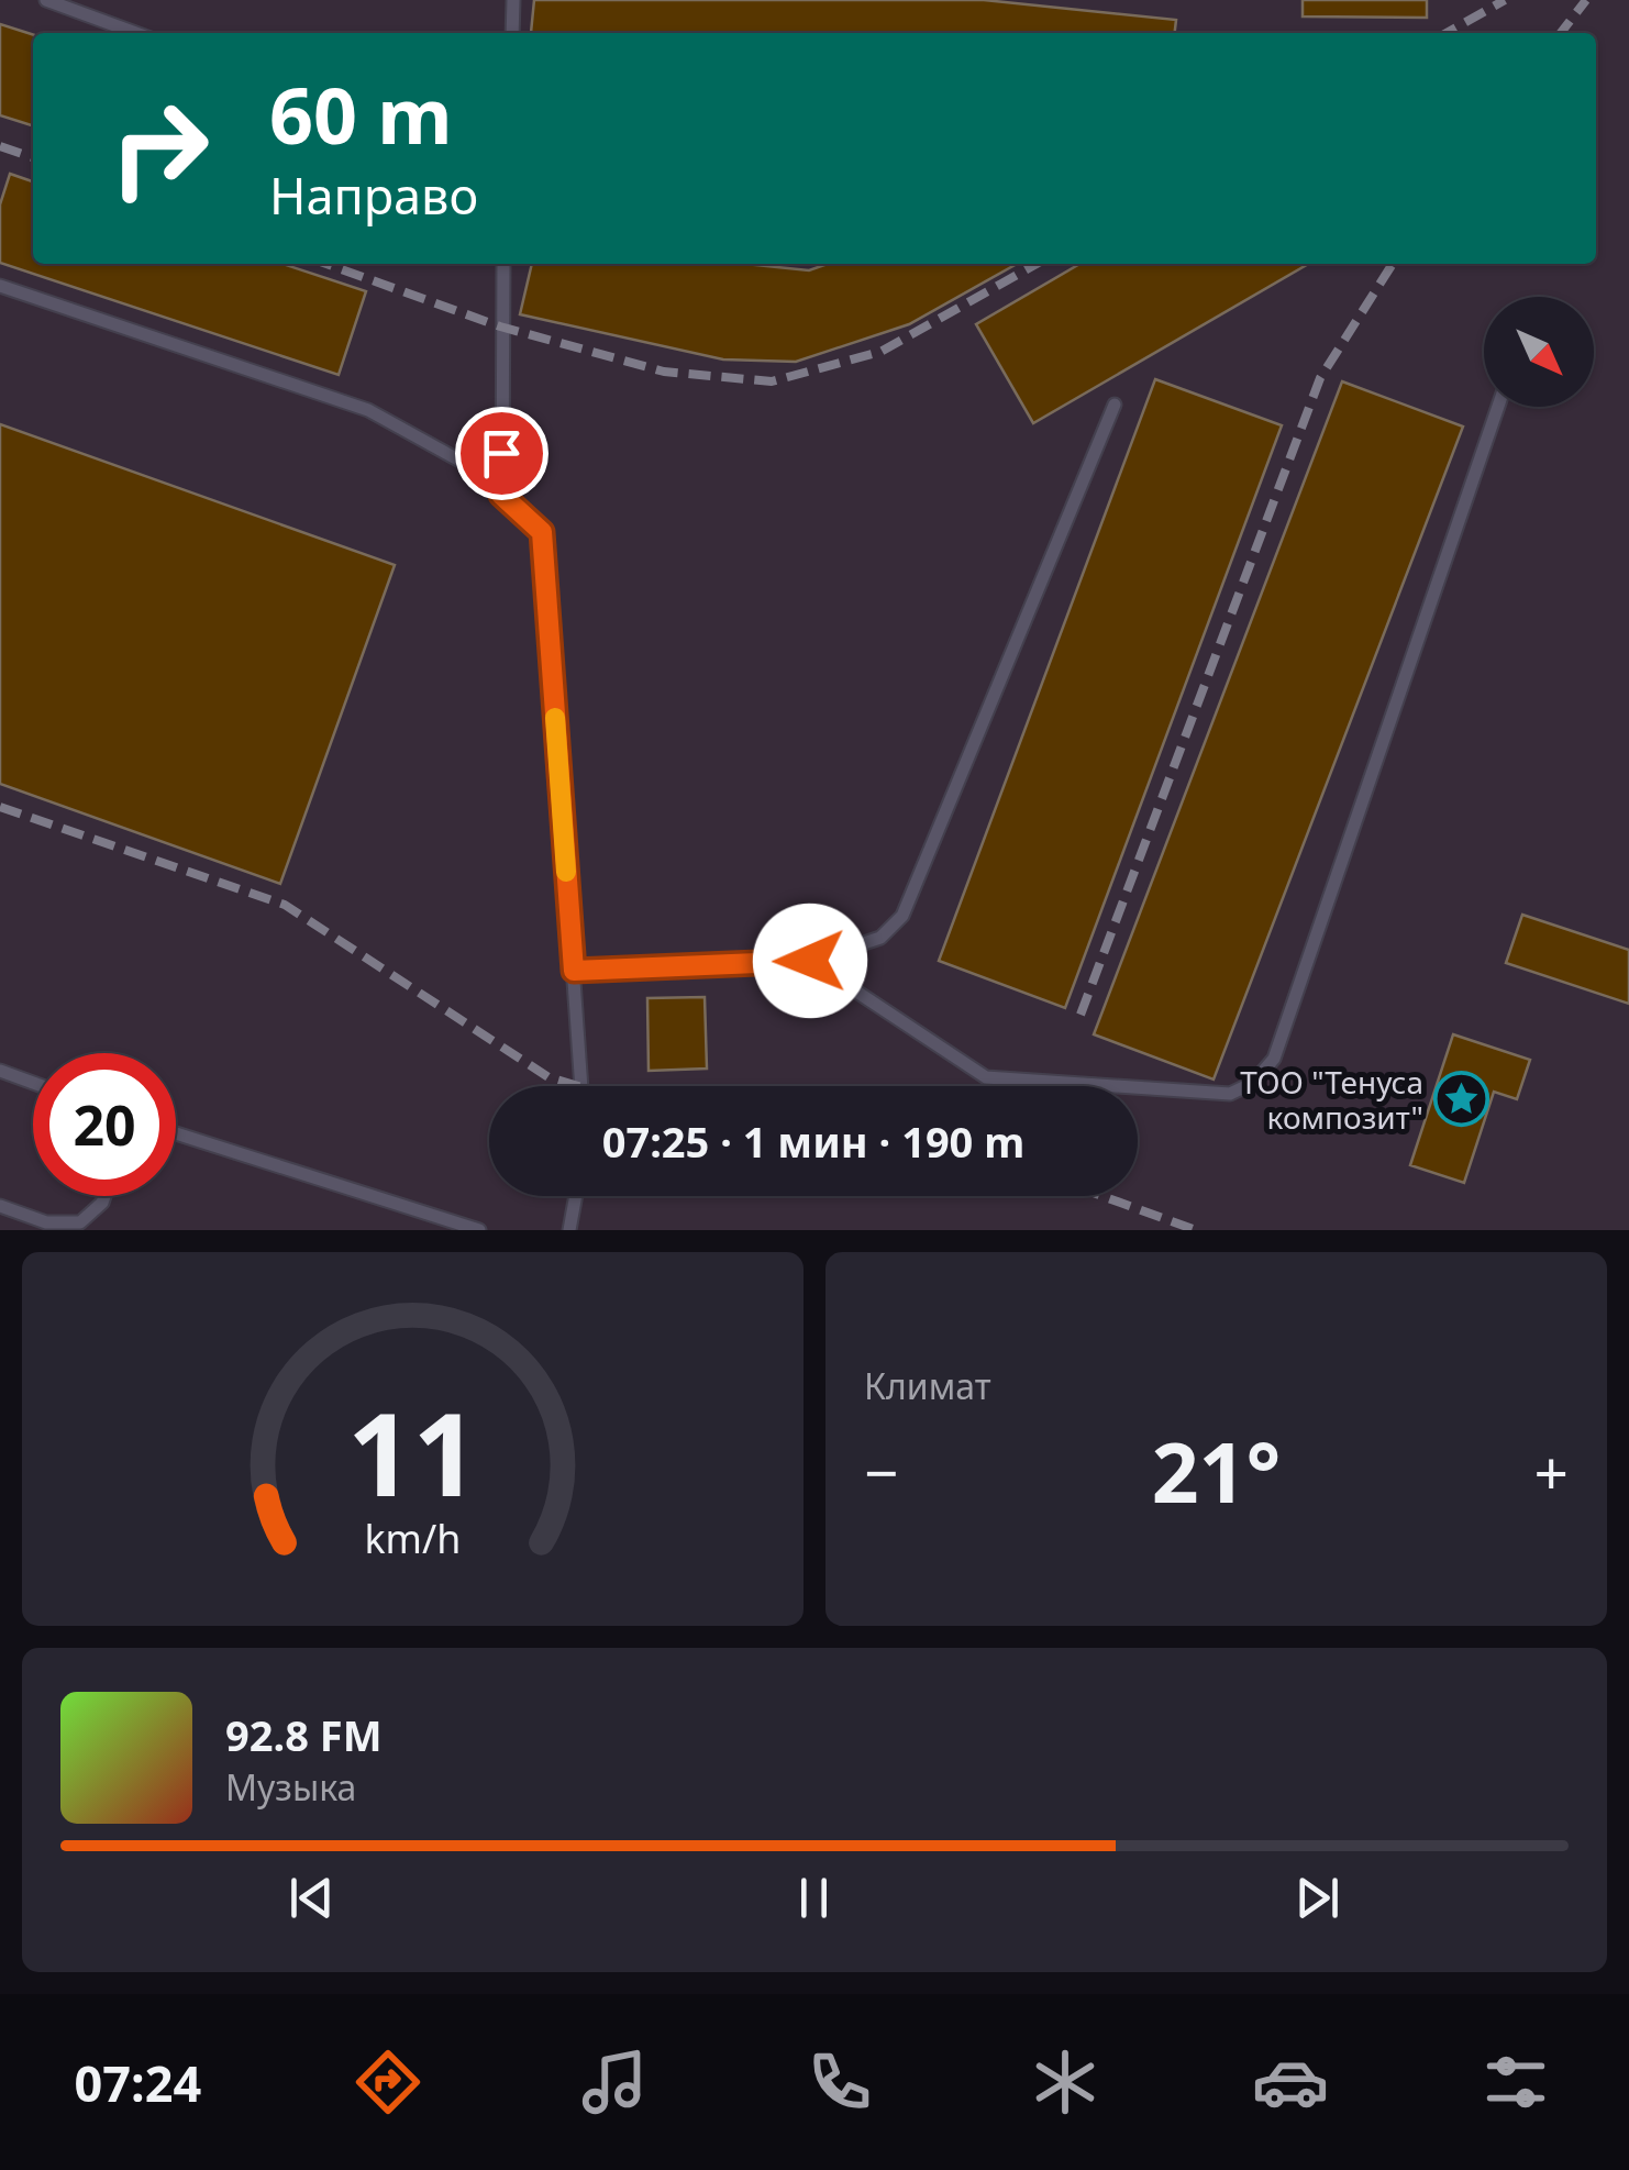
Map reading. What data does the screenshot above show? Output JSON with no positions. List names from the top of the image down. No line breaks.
{"places":{"place":["ТОО \"Тенуса композит\""]},"north":"bottom right","page":{"turn":["60 m","Направо"],"limit":"20","trip":"07:25 · 1 мин · 190 m","tile":"Климат","heat":["−","21°","+"],"song":["92.8 FM","Музыка"],"tabs":"07:24","gauge":["11","km/h"]}}
